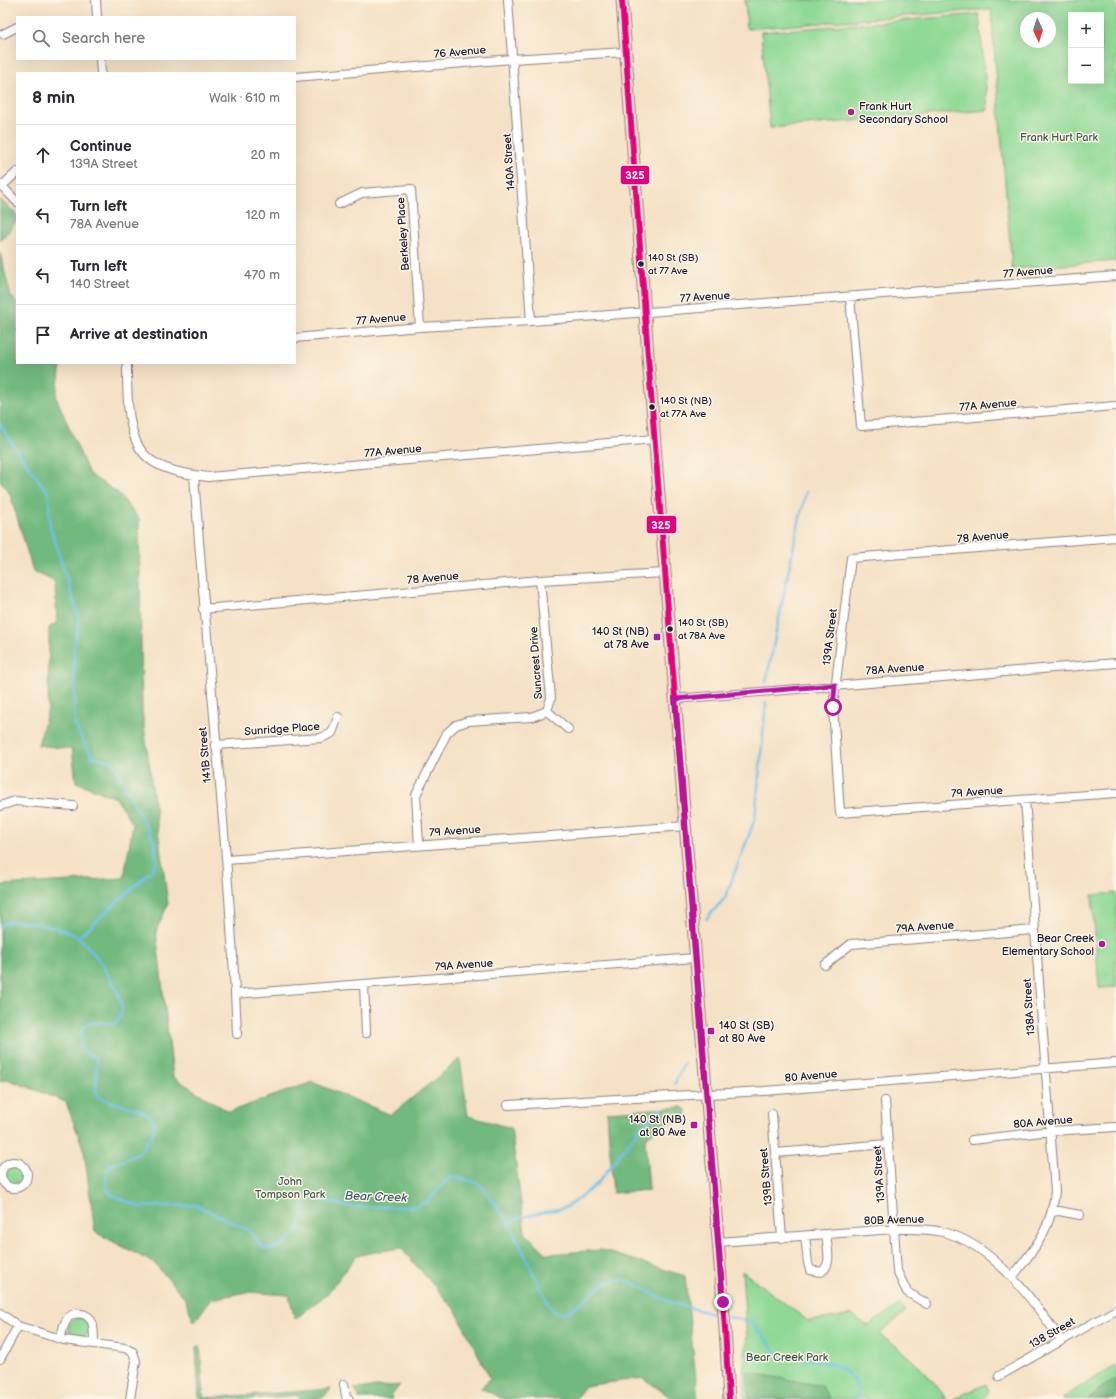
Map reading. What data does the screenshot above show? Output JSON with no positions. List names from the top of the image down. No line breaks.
{"streets":{"street":["76 Avenue","140A Street","Berkeley Place","77 Avenue","77A Avenue","78 Avenue","139A Street","Suncrest Drive","78A Avenue","Sunridge Place","141B Street","79 Avenue","79A Avenue","138A Street","80 Avenue","80A Avenue","139B Street","80B Avenue","138 Street"]},"crossings":[["76 Avenue","140A Street"],["140A Street","77 Avenue"],["Berkeley Place","77 Avenue"],["77 Avenue","77A Avenue"],["77A Avenue","141B Street"],["78 Avenue","139A Street"],["78 Avenue","Suncrest Drive"],["78 Avenue","141B Street"],["139A Street","78A Avenue"],["139A Street","79 Avenue"],["139A Street","80B Avenue"],["Suncrest Drive","79 Avenue"],["Sunridge Place","141B Street"],["141B Street","79 Avenue"],["141B Street","79A Avenue"],["79 Avenue","138A Street"],["79A Avenue","138A Street"],["138A Street","80 Avenue"],["138A Street","80A Avenue"],["138A Street","80B Avenue"],["139B Street","80B Avenue"],["80B Avenue","138 Street"]],"water":["Bear Creek"],"parks":["Frank Hurt Park","John Tompson Park","Bear Creek Park"],"places":{"other":["Frank Hurt Secondary School","140 St (SB) at 77 Ave","140 St (NB) at 77A Ave","140 St (SB) at 78A Ave","Bear Creek Elementary School"],"transit":["140 St (NB) at 78 Ave","140 St (SB) at 80 Ave","140 St (NB) at 80 Ave"]},"lines":["transit line 325"],"north":"bottom","page":{"map_buttons":["+","−"],"search":"Search here","heading":["8 min","Walk · 610 m"],"list":[["Continue","139A Street","20 m"],["Turn left","78A Avenue","120 m"],["Turn left","140 Street","470 m"],"Arrive at destination"]}}
